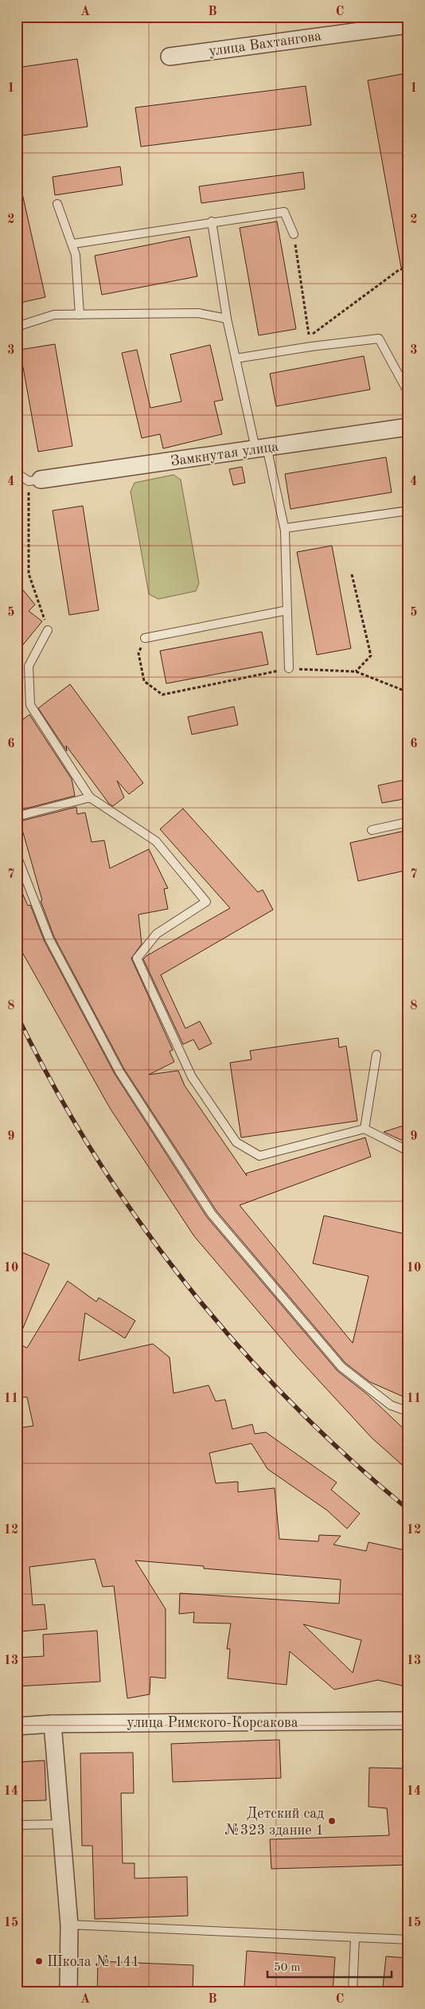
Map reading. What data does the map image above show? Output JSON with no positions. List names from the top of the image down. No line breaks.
{"streets":{"street":["улица Вахтангова","Замкнутая улица","улица Римского-Корсакова"]},"places":["Детский сад №323 здание 1","Школа № 141"],"scale_bar":"50 m","grid":{"columns":["A","B","C"],"rows":["1","2","3","4","5","6","7","8","9","10","11","12","13","14","15"]}}
